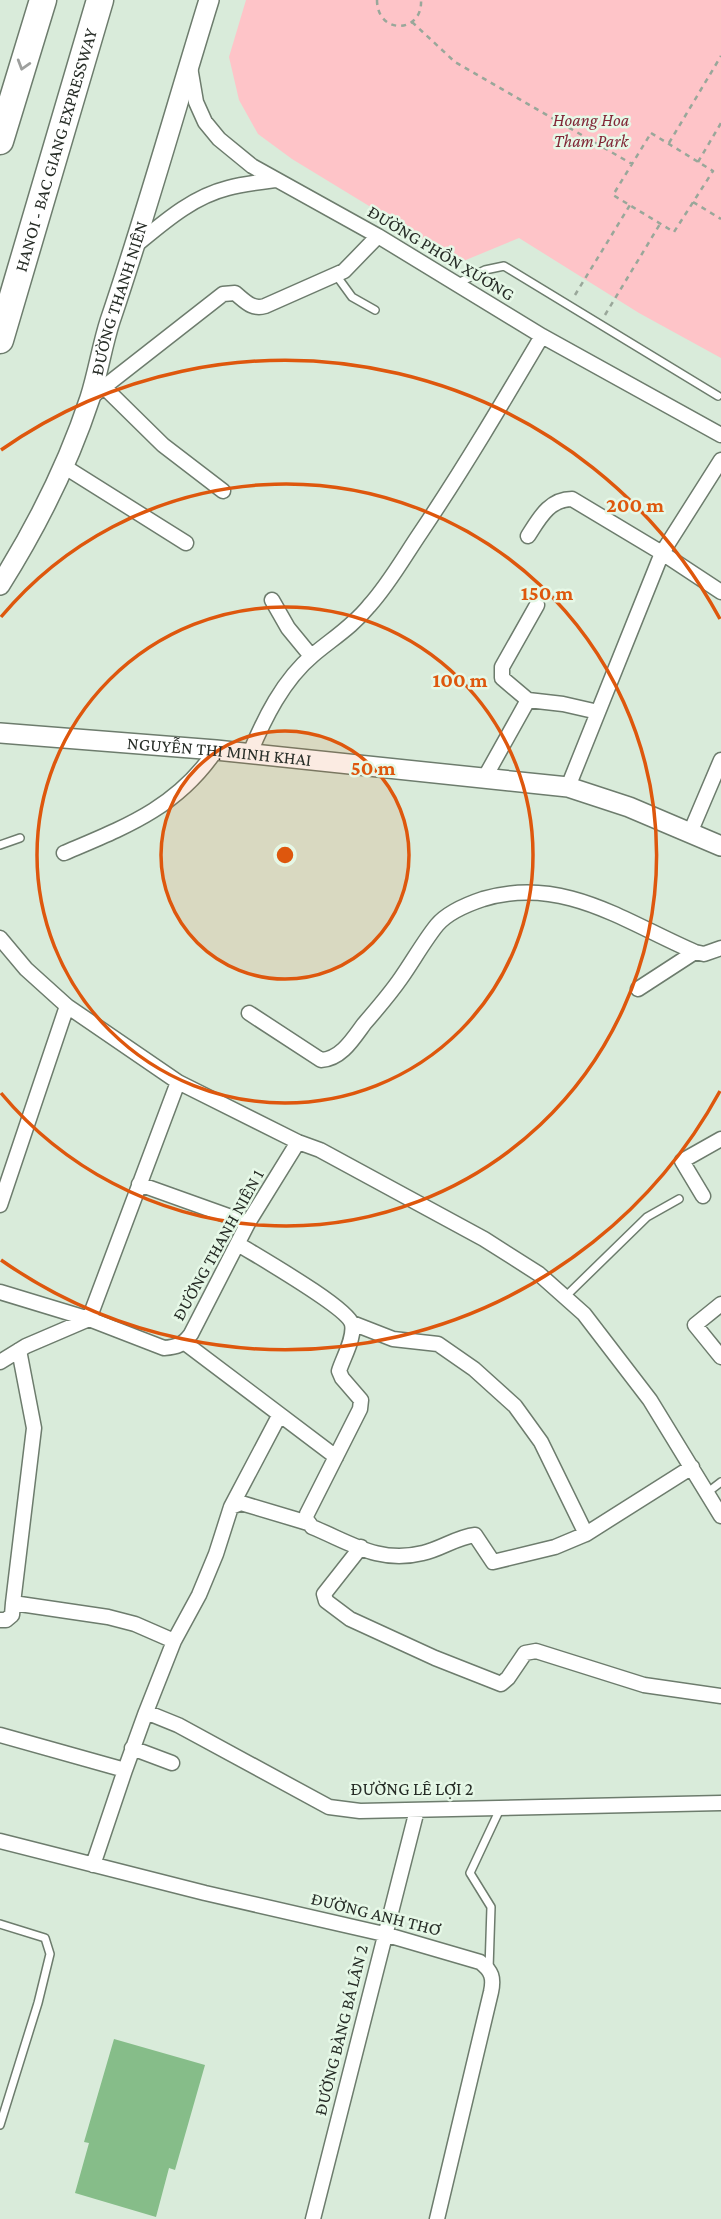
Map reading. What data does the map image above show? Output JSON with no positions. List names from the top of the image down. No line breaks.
{"streets":{"highway":["HANOI - BAC GIANG EXPRESSWAY"],"street":["ĐƯỜNG PHỒN XƯƠNG","ĐƯỜNG THANH NIÊN","NGUYỄN THỊ MINH KHAI","ĐƯỜNG THANH NIÊN 1","ĐƯỜNG LÊ LỢI 2","ĐƯỜNG ANH THƠ","ĐƯỜNG BÀNG BÁ LÂN 2"]},"crossings":[["ĐƯỜNG PHỒN XƯƠNG","ĐƯỜNG THANH NIÊN"],["ĐƯỜNG LÊ LỢI 2","ĐƯỜNG BÀNG BÁ LÂN 2"],["ĐƯỜNG ANH THƠ","ĐƯỜNG BÀNG BÁ LÂN 2"]],"parks":["Hoang Hoa Tham Park"],"rings":["200 m","150 m","100 m","50 m"]}
